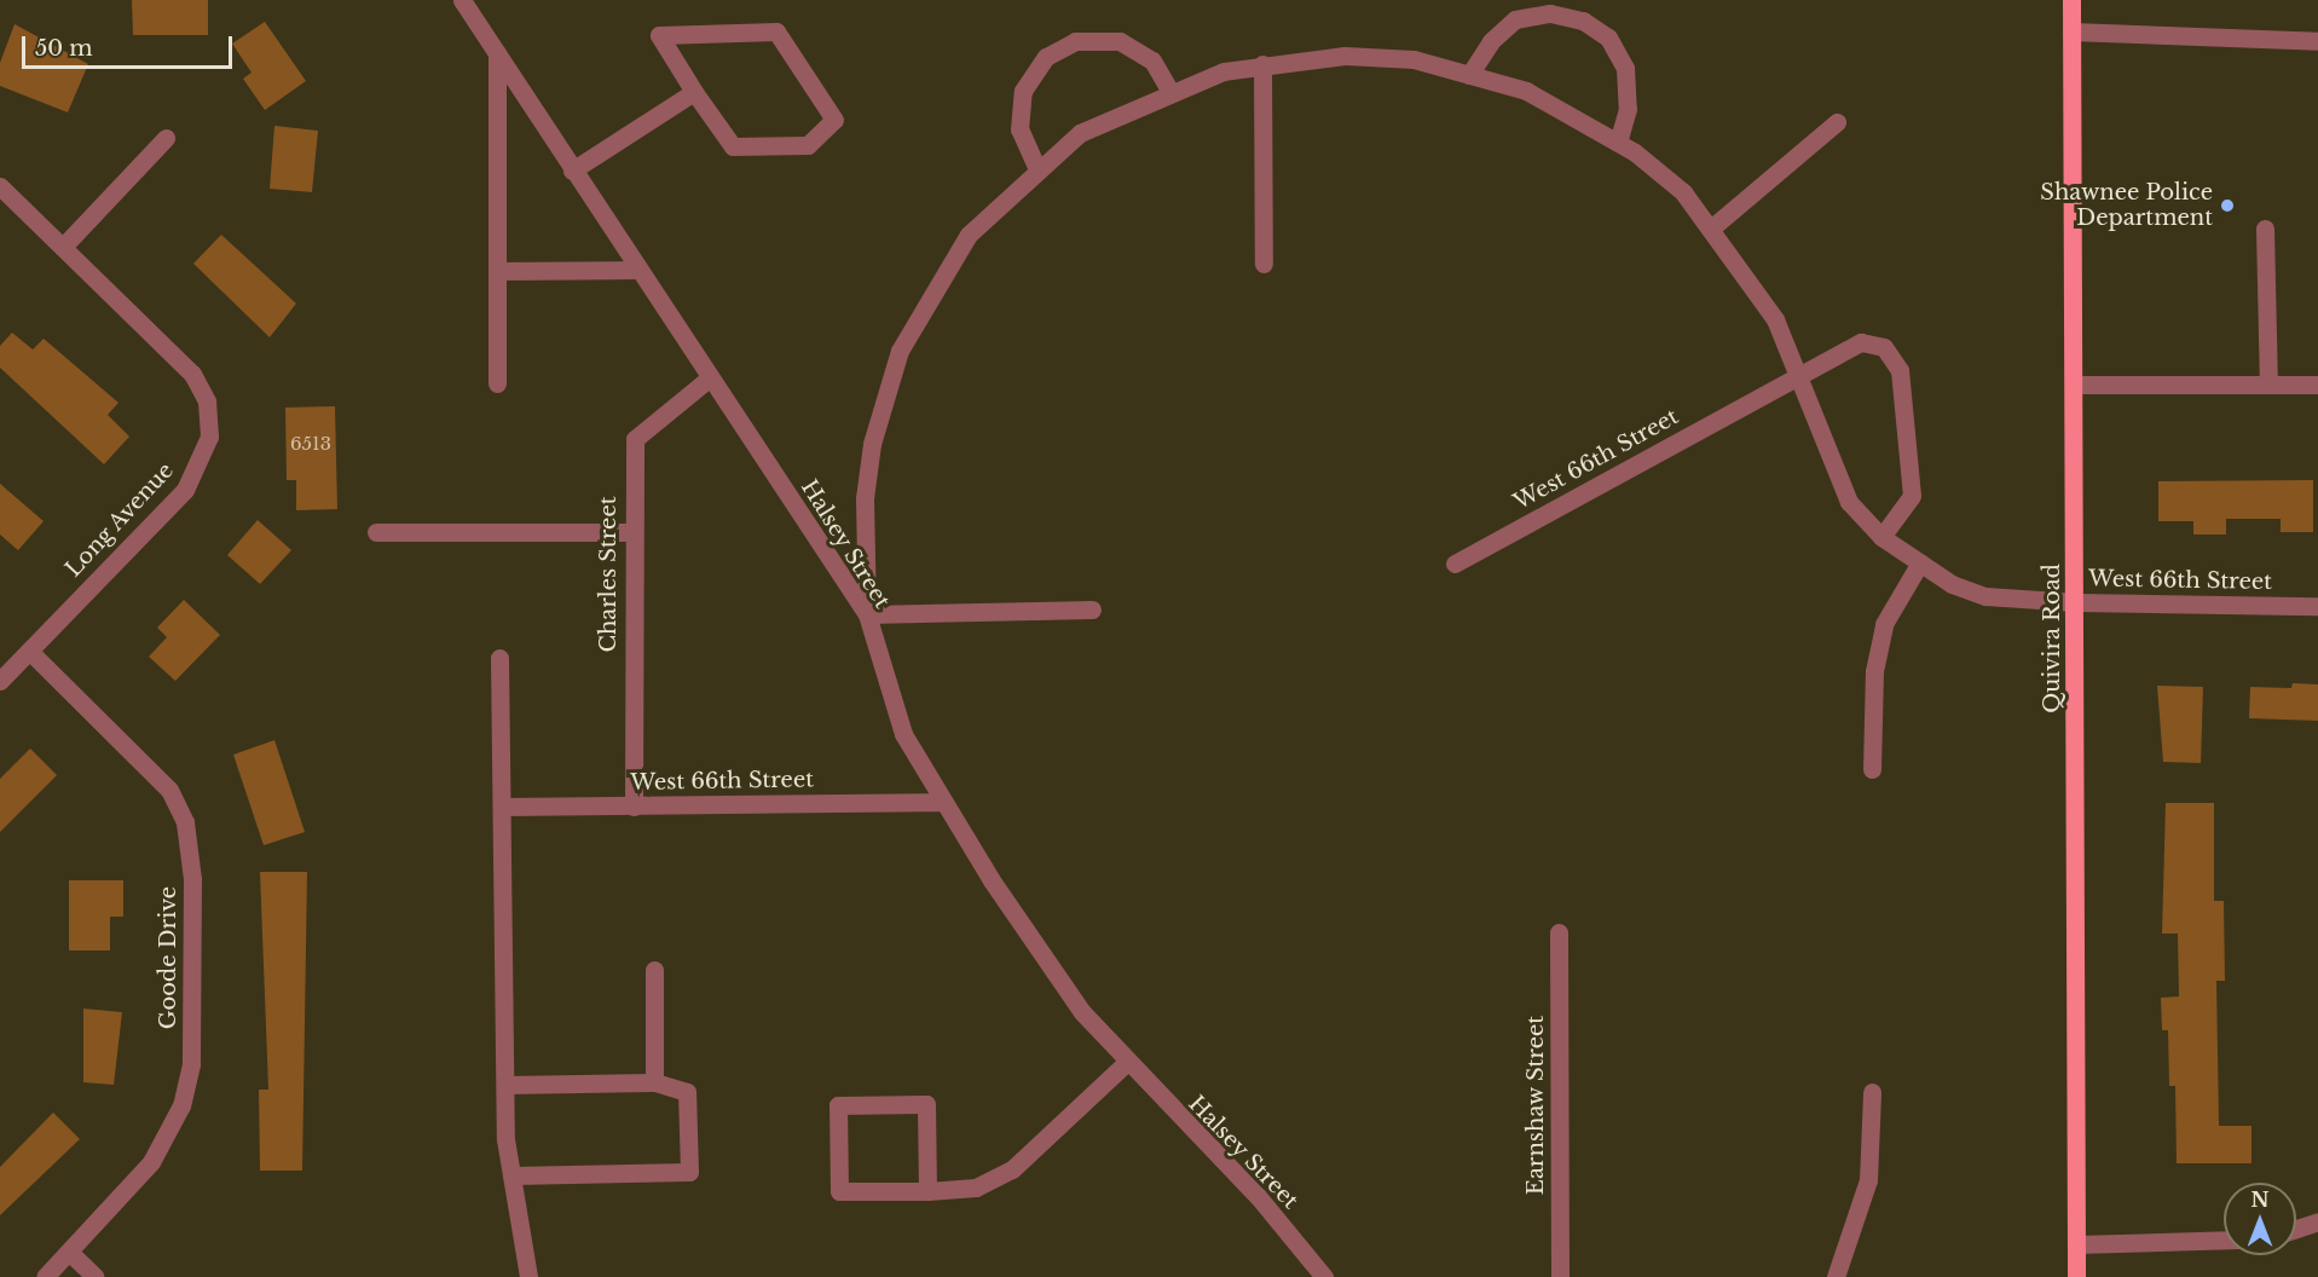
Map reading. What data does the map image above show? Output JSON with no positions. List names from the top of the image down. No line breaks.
{"streets":{"main road":["Quivira Road"],"street":["West 66th Street","Long Avenue","Halsey Street","Charles Street","Goode Drive","Earnshaw Street"]},"crossings":[["West 66th Street","Halsey Street"],["West 66th Street","Charles Street"],["West 66th Street","Quivira Road"],["Long Avenue","Goode Drive"],["Halsey Street","Charles Street"]],"places":["Shawnee Police Department"],"house_numbers":["6513"],"scale_bar":"50 m","north":"top"}
